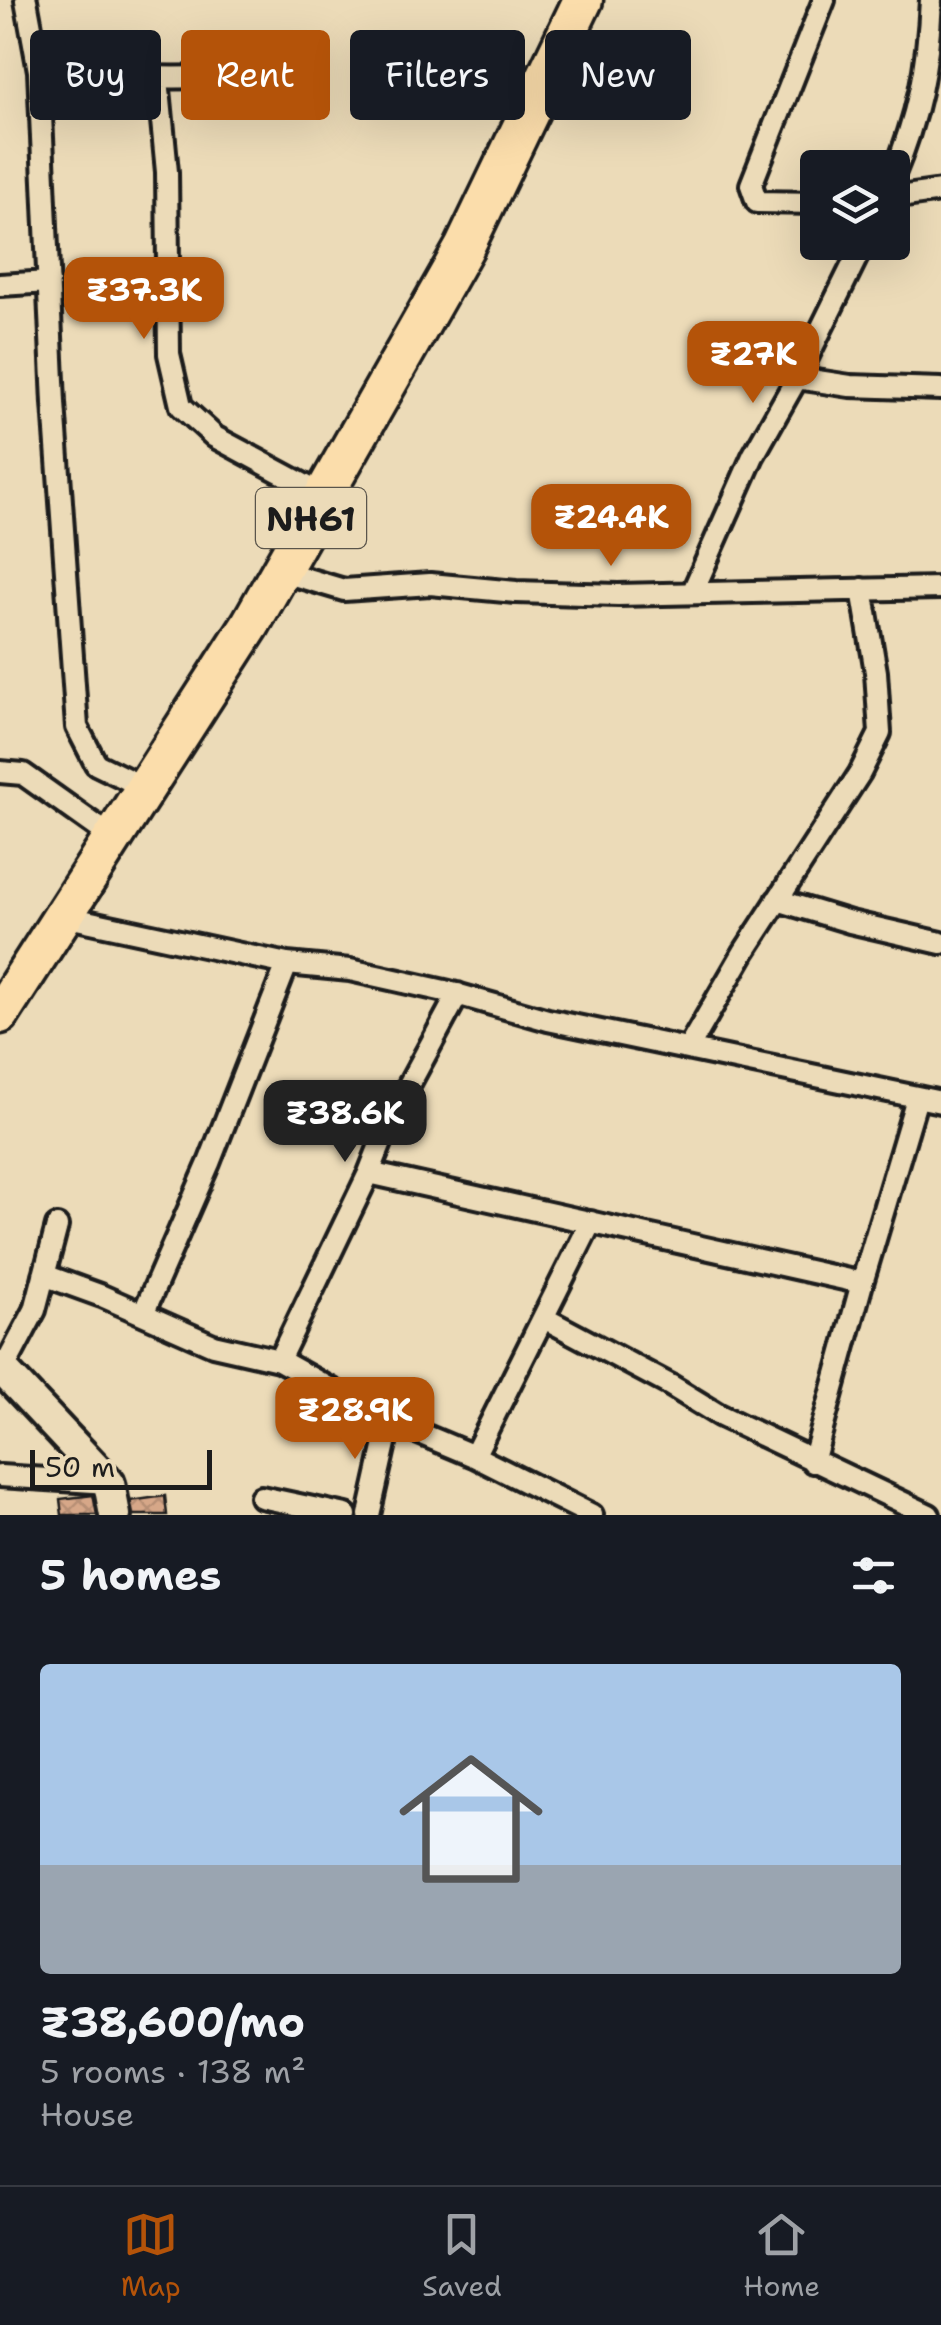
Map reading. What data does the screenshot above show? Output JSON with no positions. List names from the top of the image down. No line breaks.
{"streets":{"highway":["NH61"]},"scale_bar":"50 m","page":{"chip":["Buy","Rent","Filters","New"],"price":["₹37.3K","₹27K","₹24.4K","₹38.6K","₹28.9K"],"scale":"50 m","heading":"5 homes","list":[{"name":"₹38,600/mo","note":"5 rooms · 138 m² · House"}],"tabs":["Map","Saved","Home"]}}
